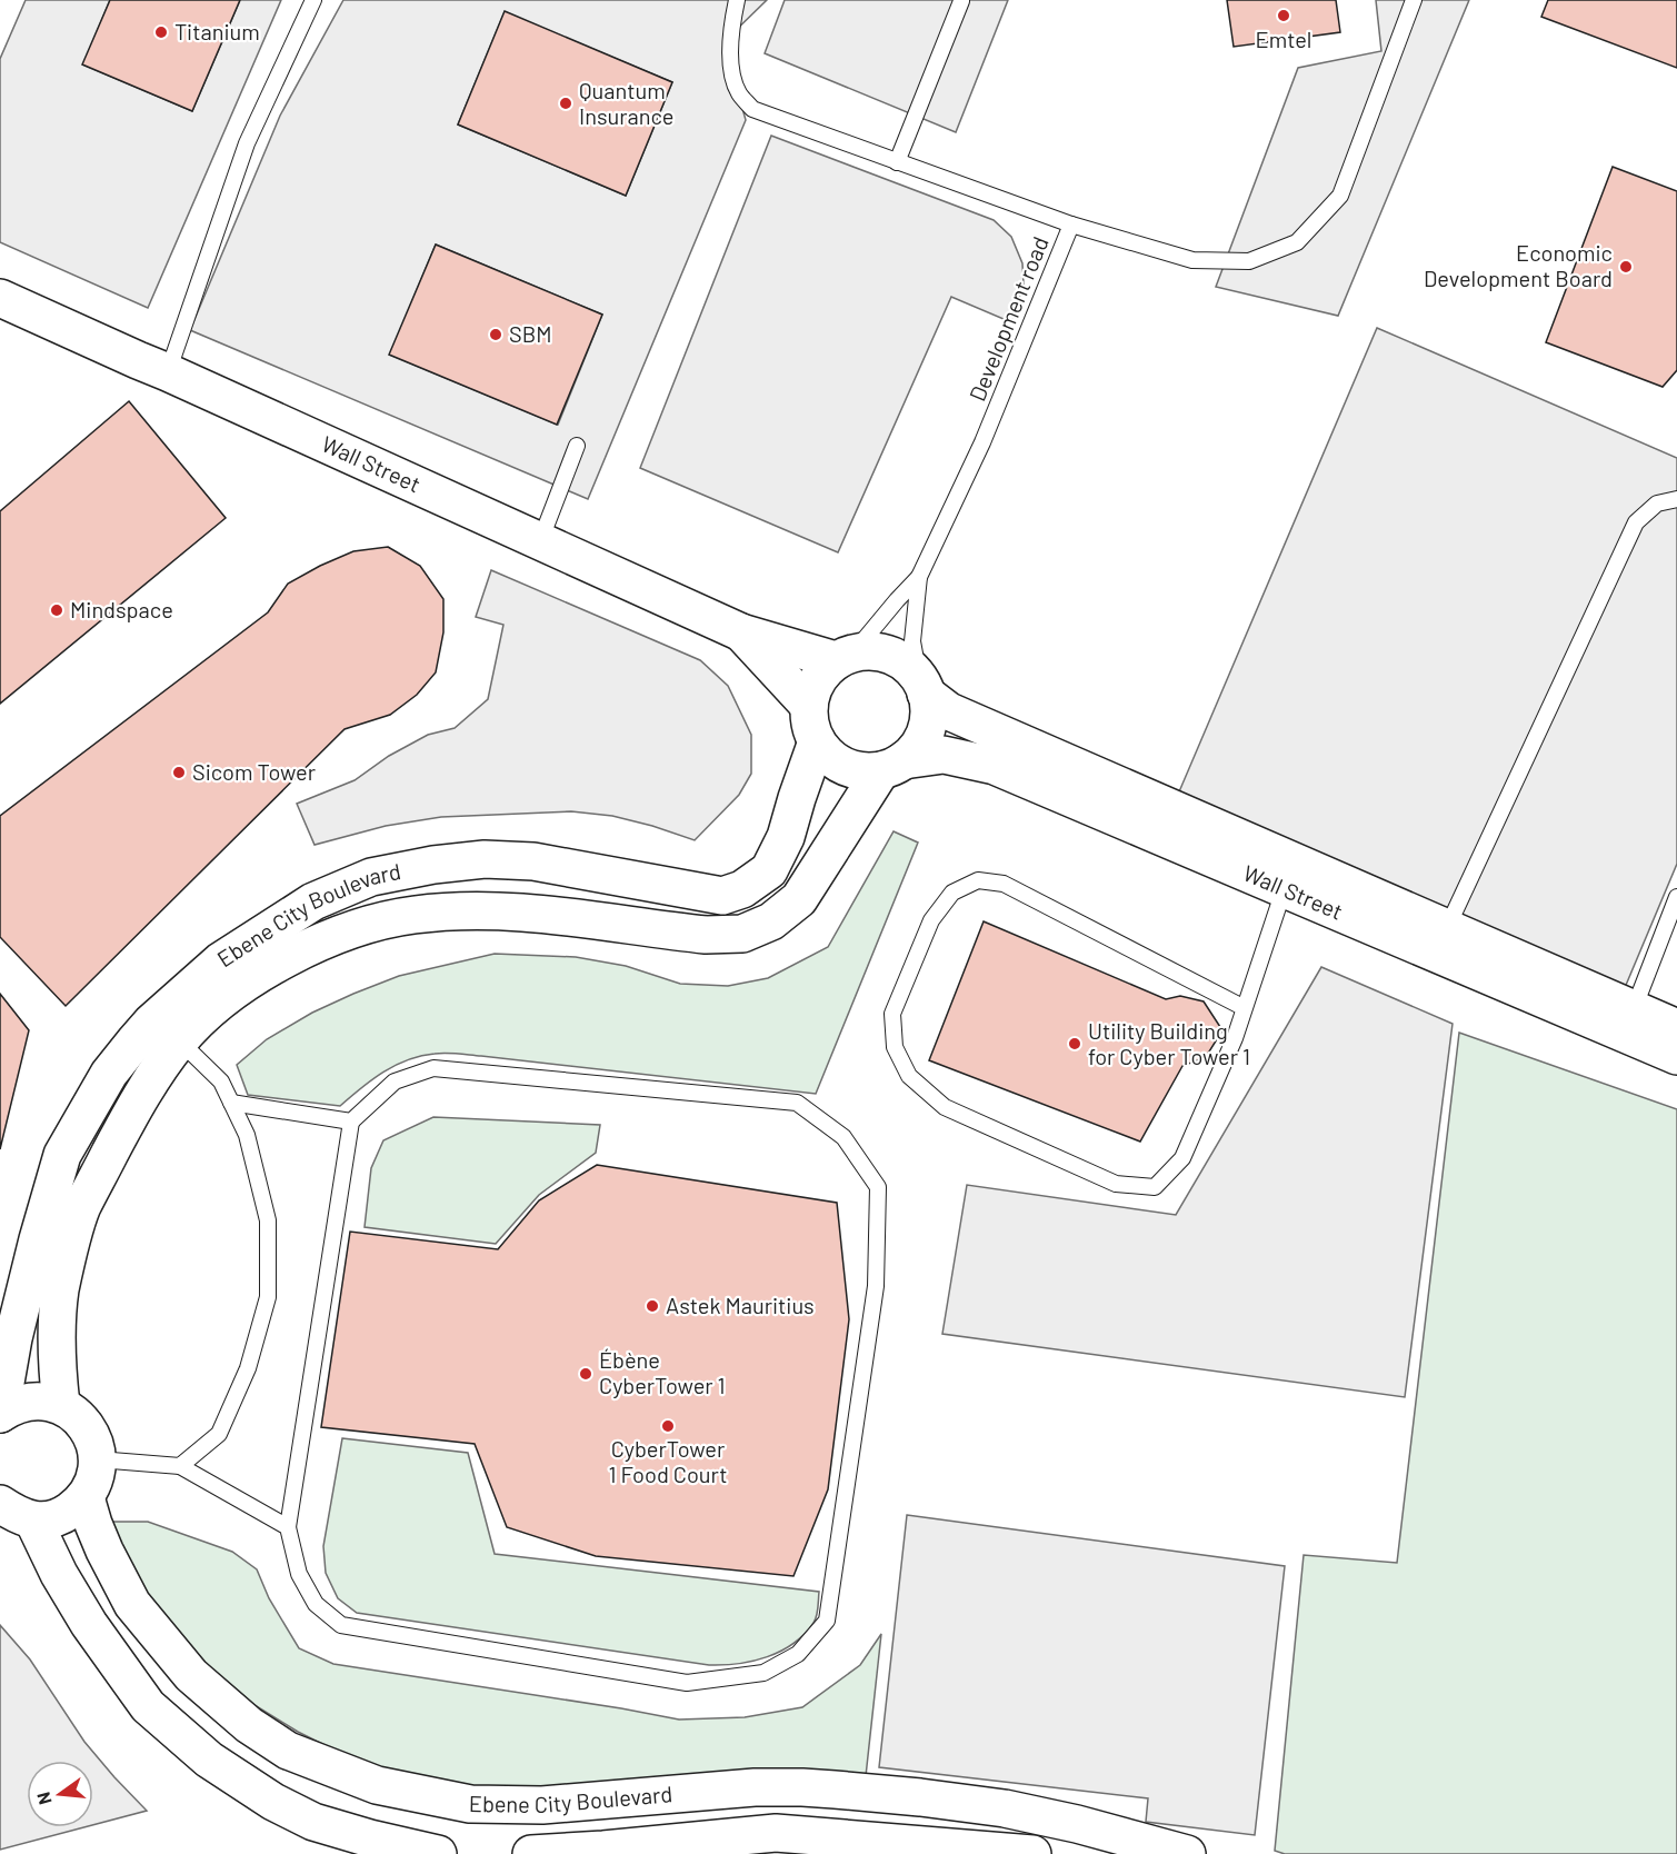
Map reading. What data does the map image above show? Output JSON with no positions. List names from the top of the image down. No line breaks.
{"streets":{"street":["Wall Street","Ebene City Boulevard"],"lane":["Development road"]},"crossings":[["Wall Street","Ebene City Boulevard"]],"places":["Emtel","Titanium","Quantum Insurance","Economic Development Board","SBM","Mindspace","Sicom Tower","Utility Building for Cyber Tower 1","Astek Mauritius","Ébène CyberTower 1","CyberTower 1 Food Court"],"north":"left"}
